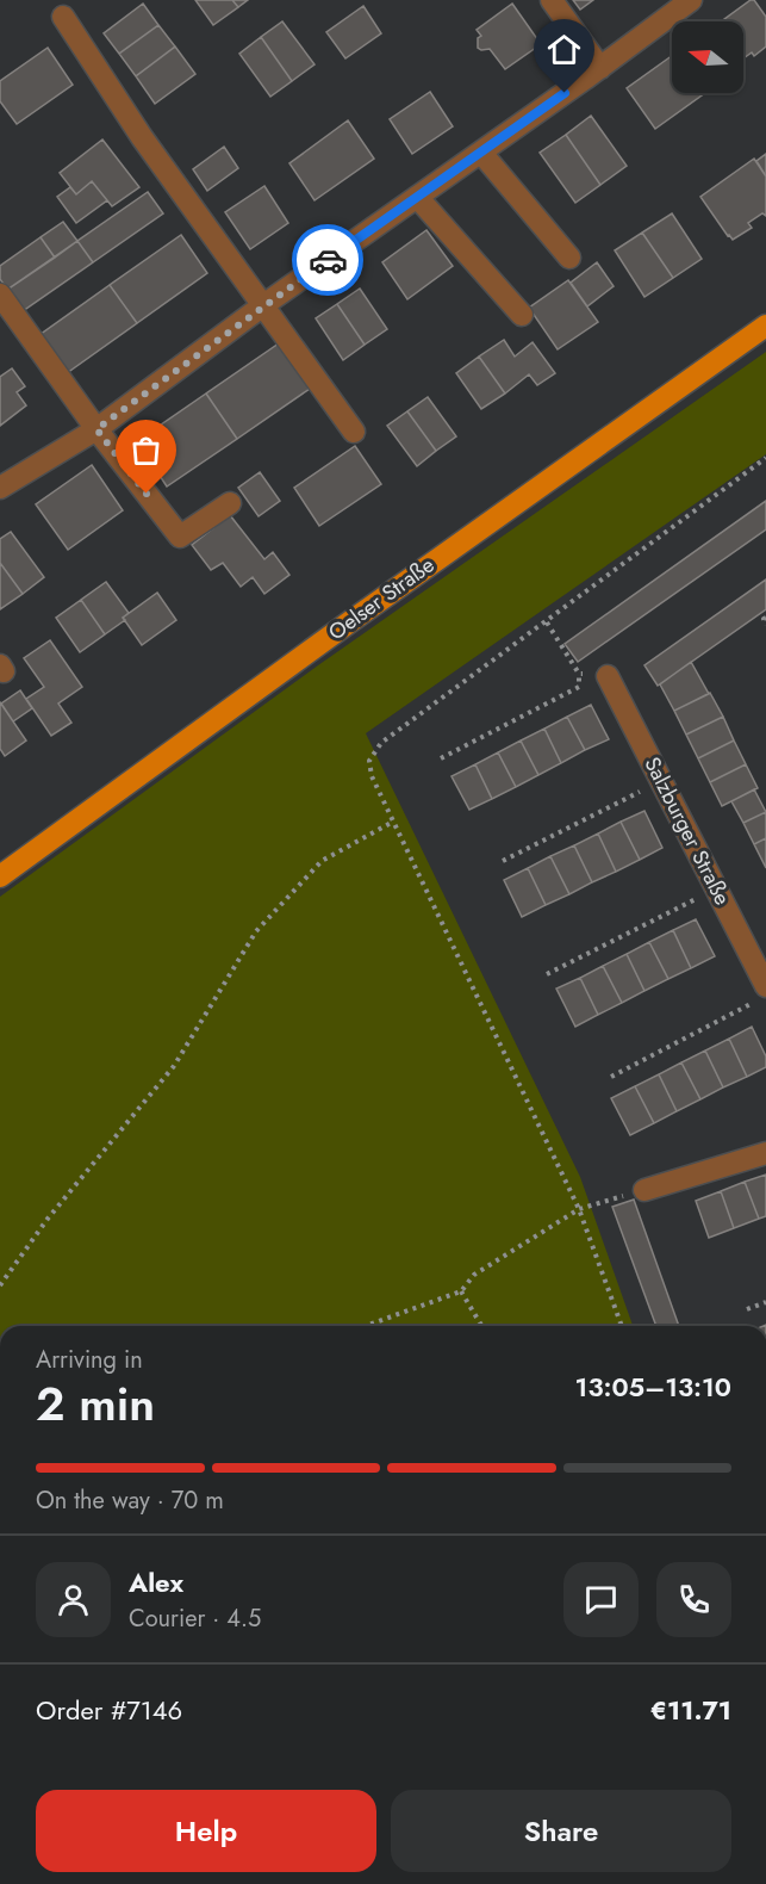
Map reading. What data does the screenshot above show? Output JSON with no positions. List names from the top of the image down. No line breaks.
{"streets":{"main road":["Oelser Straße"],"street":["Salzburger Straße"]},"north":"left","page":{"heading":["2 min","Arriving in","13:05–13:10"],"panel":["Alex","Courier · 4.5","Order #7146","€11.71"],"bar":"On the way · 70 m","buttons":["Help","Share"]}}
